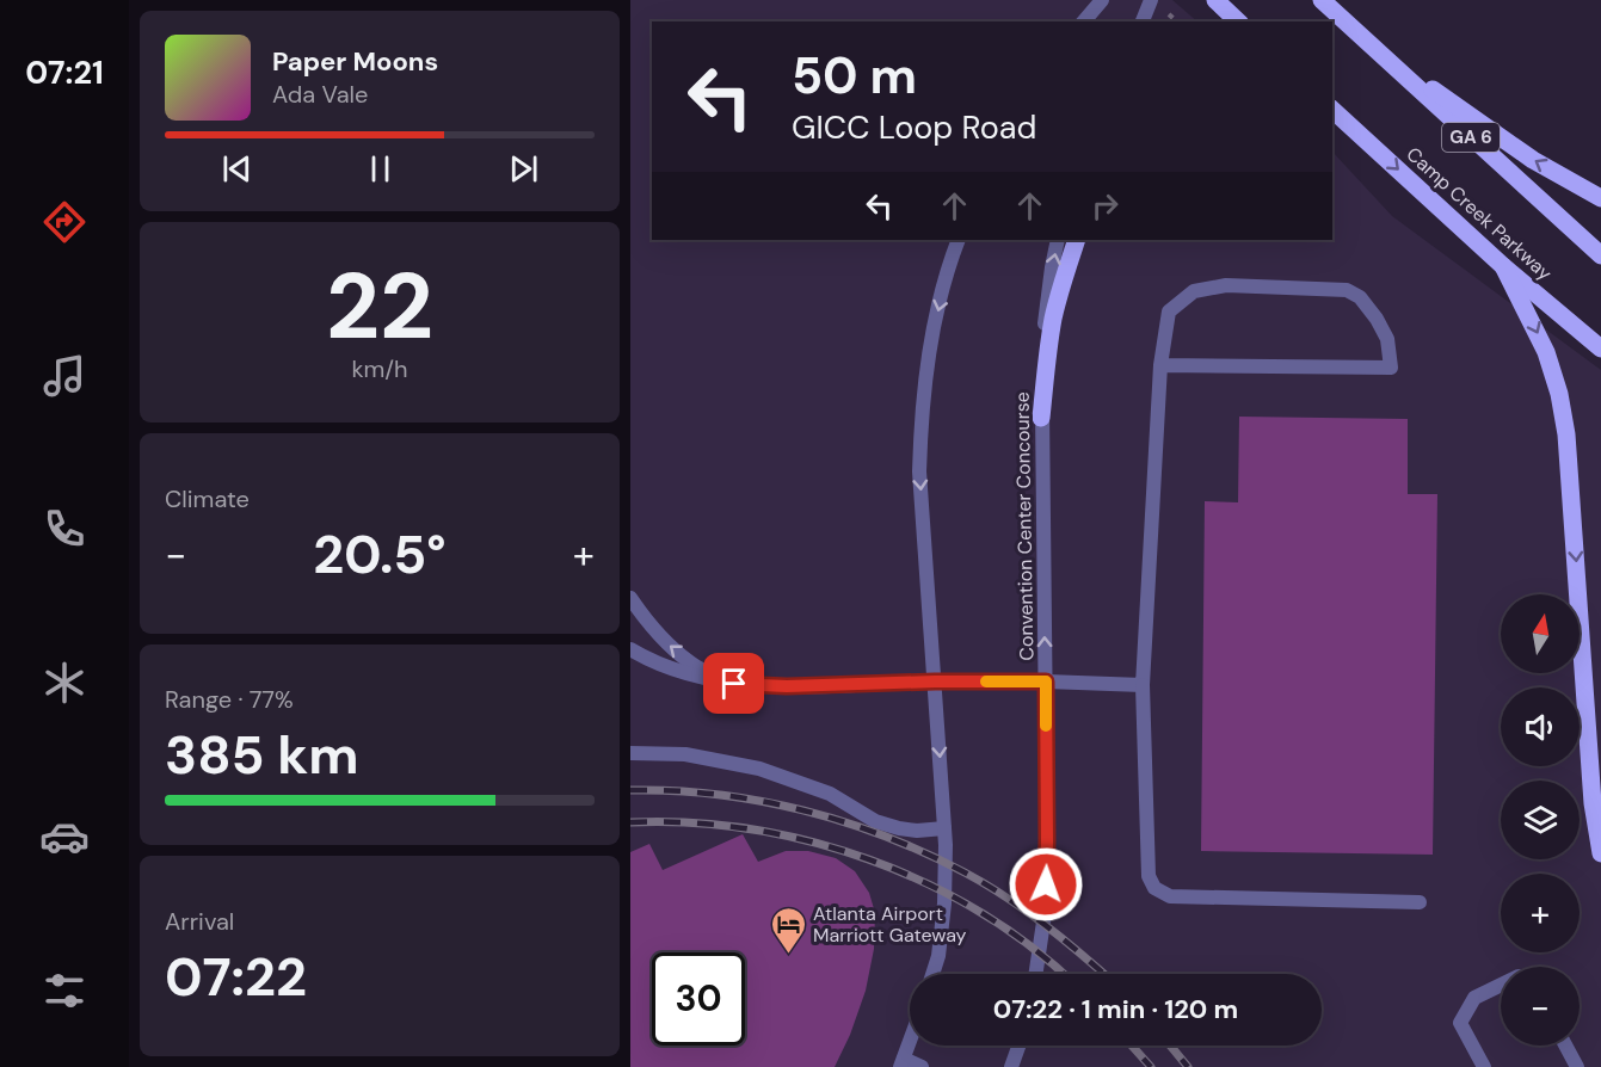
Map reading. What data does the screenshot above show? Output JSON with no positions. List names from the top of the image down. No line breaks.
{"streets":{"main road":["GA 6","Camp Creek Parkway"],"street":["Convention Center Concourse"]},"places":{"hotel":["Atlanta Airport Marriott Gateway"]},"north":"top","page":{"tabs":"07:21","turn":["50 m","GICC Loop Road"],"song":["Paper Moons","Ada Vale"],"tile":[["22","km/h"],"Climate",["Range · 77%","385 km"],["Arrival","07:22"]],"heat":["−","20.5°","+"],"map_buttons":["+","−"],"limit":"30","trip":"07:22 · 1 min · 120 m"}}
